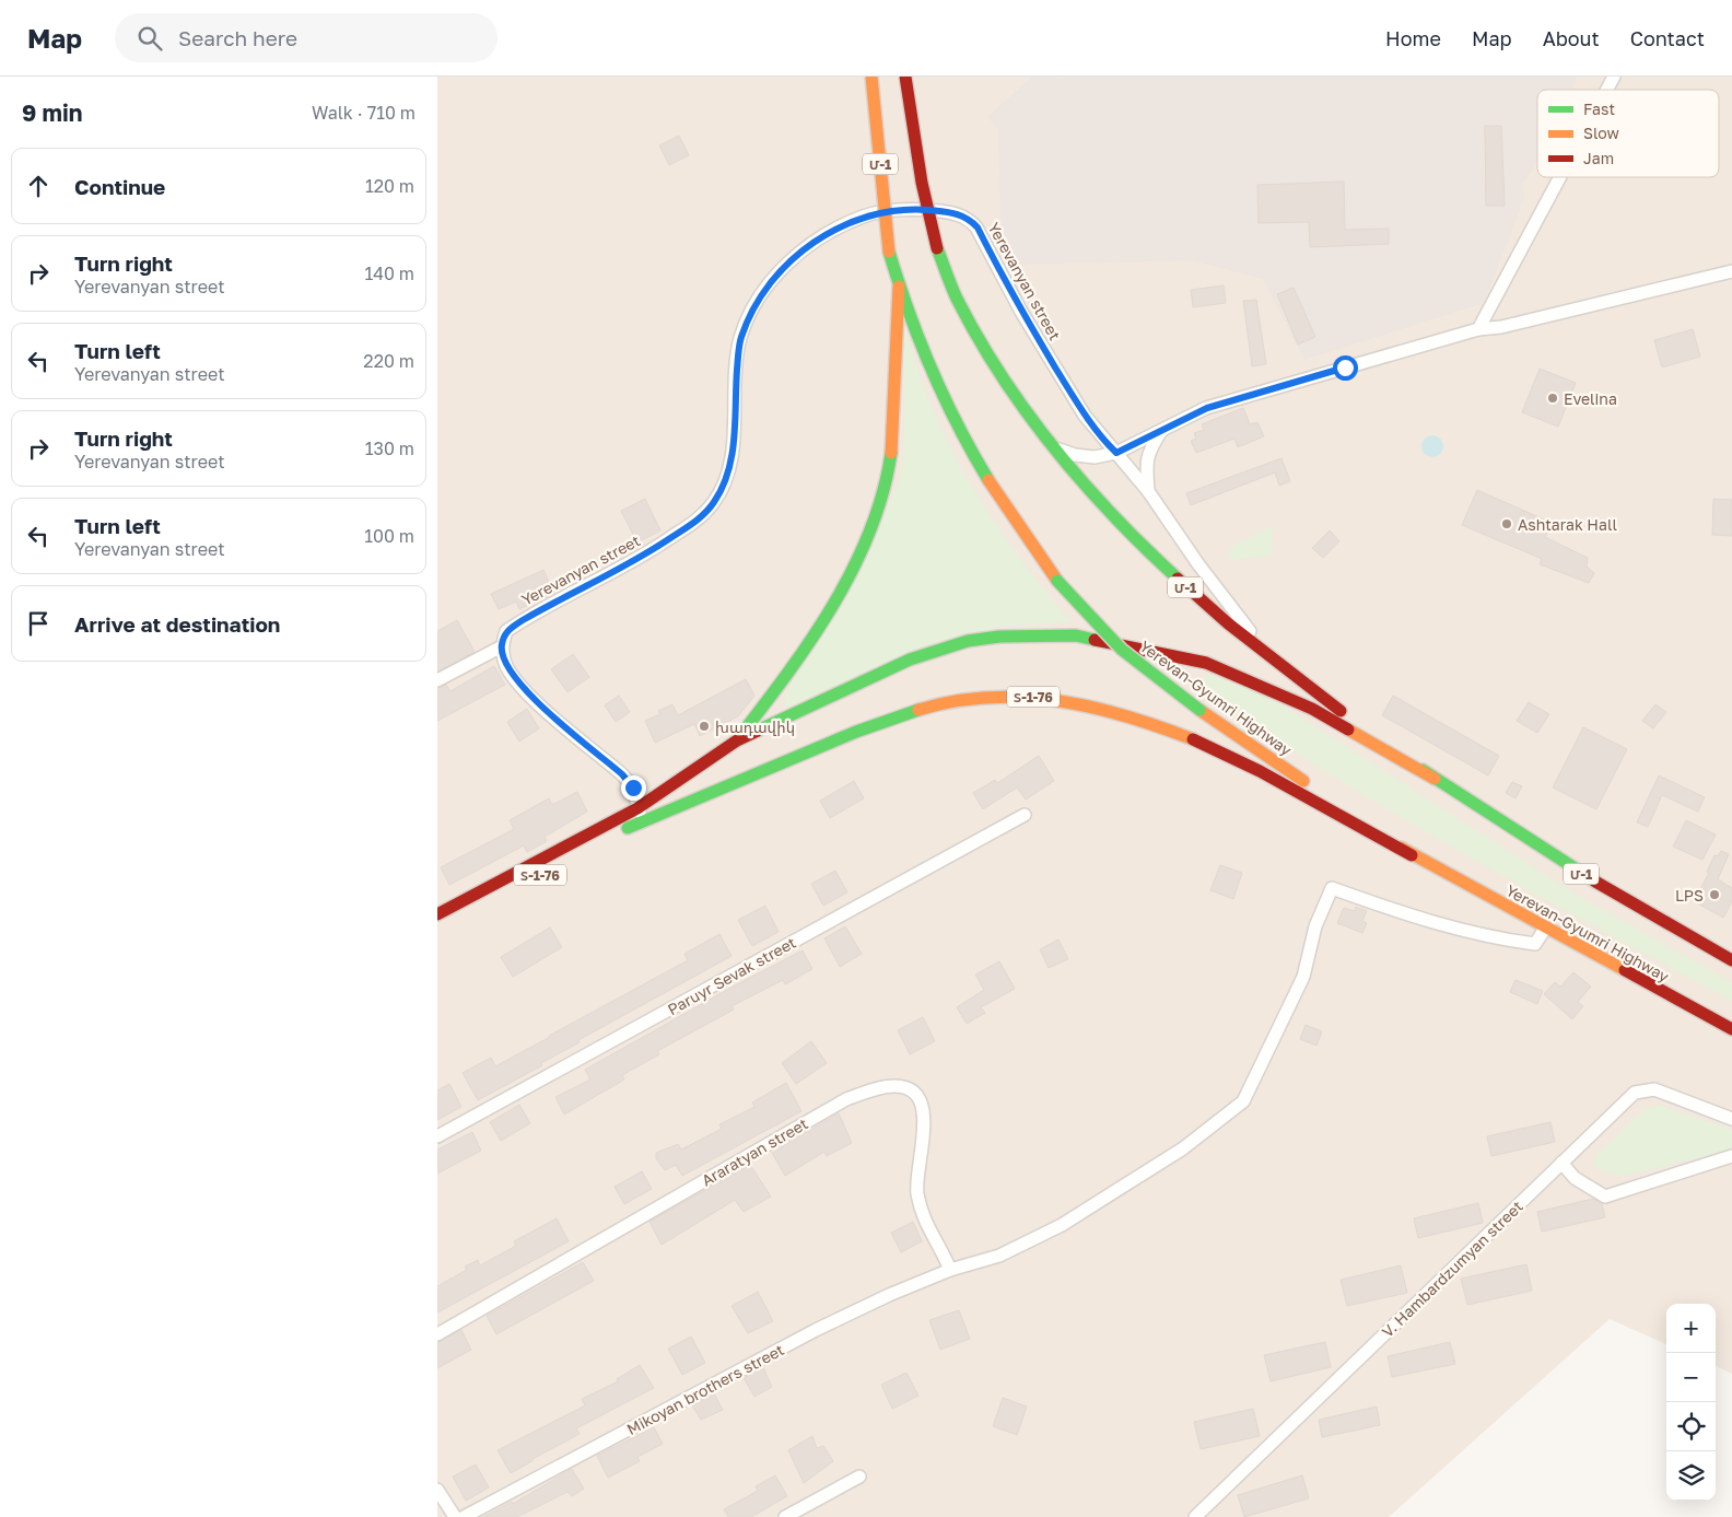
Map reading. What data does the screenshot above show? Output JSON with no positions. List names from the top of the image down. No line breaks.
{"streets":{"highway":["Մ-1","Տ-1-76","Yerevan-Gyumri Highway"],"street":["Yerevanyan street","Paruyr Sevak street","Araratyan street","V. Hambardzumyan street","Mikoyan brothers street"]},"crossings":[["Մ-1","Yerevanyan street"],["Մ-1","Տ-1-76"],["Տ-1-76","Yerevan-Gyumri Highway"],["Yerevan-Gyumri Highway","Mikoyan brothers street"],["Araratyan street","Mikoyan brothers street"]],"places":["Evelina","Ashtarak Hall","խադավիկ","LPS"],"legend":["Fast","Slow","Jam"],"page":{"header":"Map","search":"Search here","nav":["Home","Map","About","Contact"],"heading":["9 min","Walk · 710 m"],"list":[["Continue","120 m"],["Turn right","Yerevanyan street","140 m"],["Turn left","Yerevanyan street","220 m"],["Turn right","Yerevanyan street","130 m"],["Turn left","Yerevanyan street","100 m"],"Arrive at destination"],"map_buttons":["+","−"]}}
